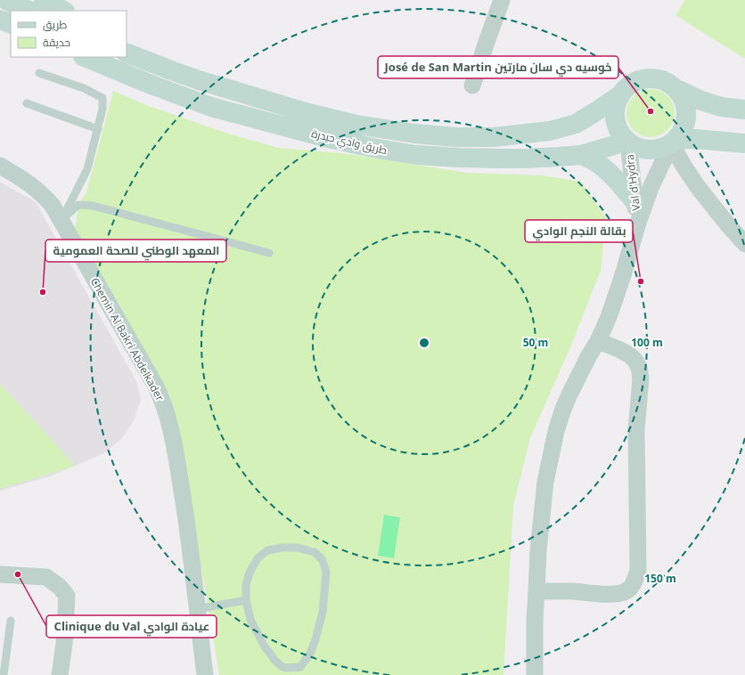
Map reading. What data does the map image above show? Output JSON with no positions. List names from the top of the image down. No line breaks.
{"streets":{"main road":["طريق وادي حيدرة"],"street":["Val d'Hydra","Chemin Al Bakri Abdelkader"]},"crossings":[["طريق وادي حيدرة","Val d'Hydra"]],"places":["José de San Martin خوسيه دي سان مارتين","بقالة النجم الوادي","المعهد الوطني للصحة العمومية","Clinique du Val عيادة الوادي"],"legend":["طريق","حديقة"],"rings":["50 m","100 m","150 m"]}
